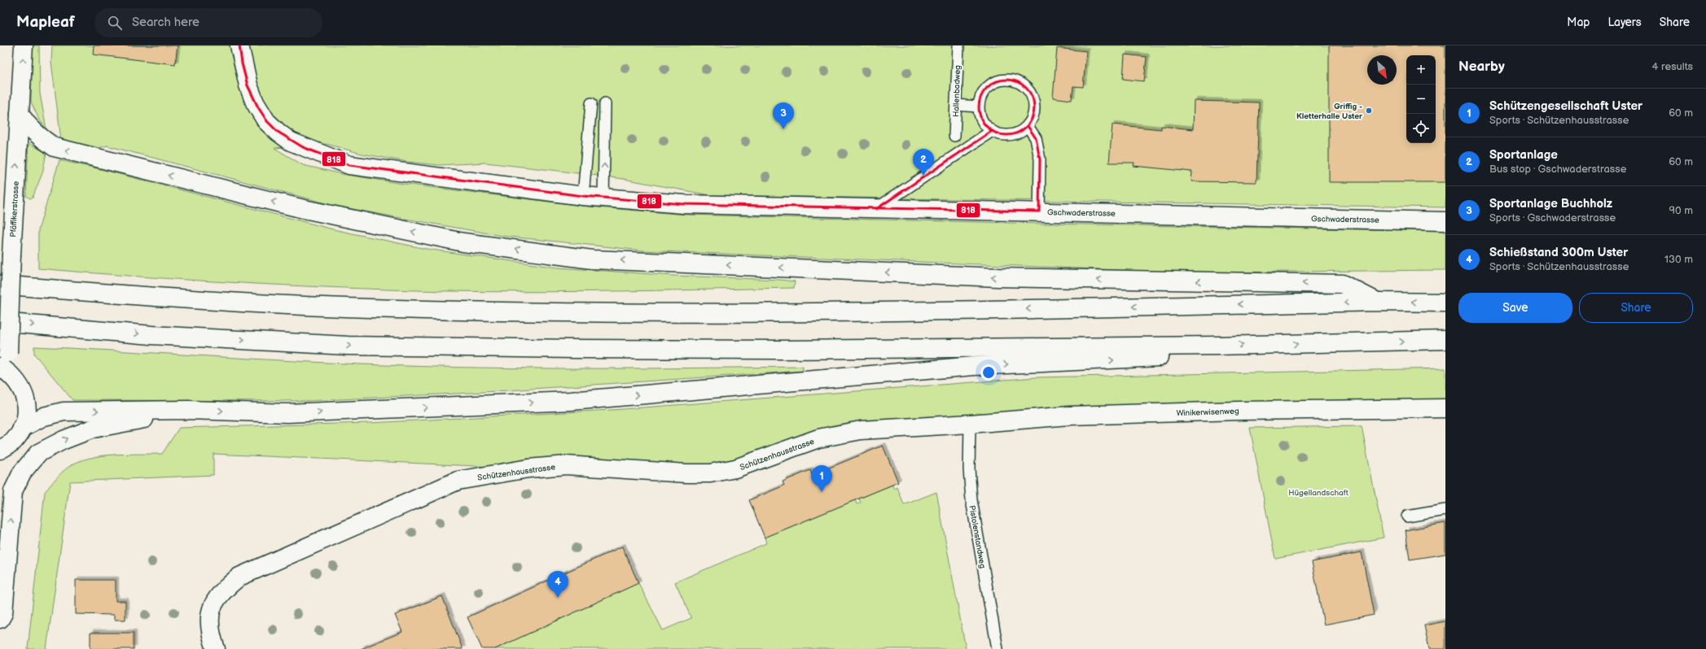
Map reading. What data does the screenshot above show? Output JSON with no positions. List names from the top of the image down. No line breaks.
{"streets":{"main road":["Pfäffikerstrasse","Gschwaderstrasse","Winikerwisenweg","Schützenhausstrasse"],"lane":["Hallenbadweg","Pistolenstandweg"]},"crossings":[["Winikerwisenweg","Schützenhausstrasse"],["Winikerwisenweg","Pistolenstandweg"],["Schützenhausstrasse","Pistolenstandweg"]],"one_way":["Pfäffikerstrasse"],"parks":["Hügellandschaft"],"places":["Griffig - Kletterhalle Uster"],"lines":["transit line 818"],"north":"bottom right","page":{"header":"Mapleaf","search":"Search here","nav":["Map","Layers","Share"],"heading":["Nearby","4 results"],"map_buttons":["+","−"],"list":[{"mark":"1","name":"Schützengesellschaft Uster","note":"Sports · Schützenhausstrasse","value":"60 m"},{"mark":"2","name":"Sportanlage","note":"Bus stop · Gschwaderstrasse","value":"60 m"},{"mark":"3","name":"Sportanlage Buchholz","note":"Sports · Gschwaderstrasse","value":"90 m"},{"mark":"4","name":"Schießstand 300m Uster","note":"Sports · Schützenhausstrasse","value":"130 m"}],"pins":["3","2","1","4"],"buttons":["Save","Share"]}}
